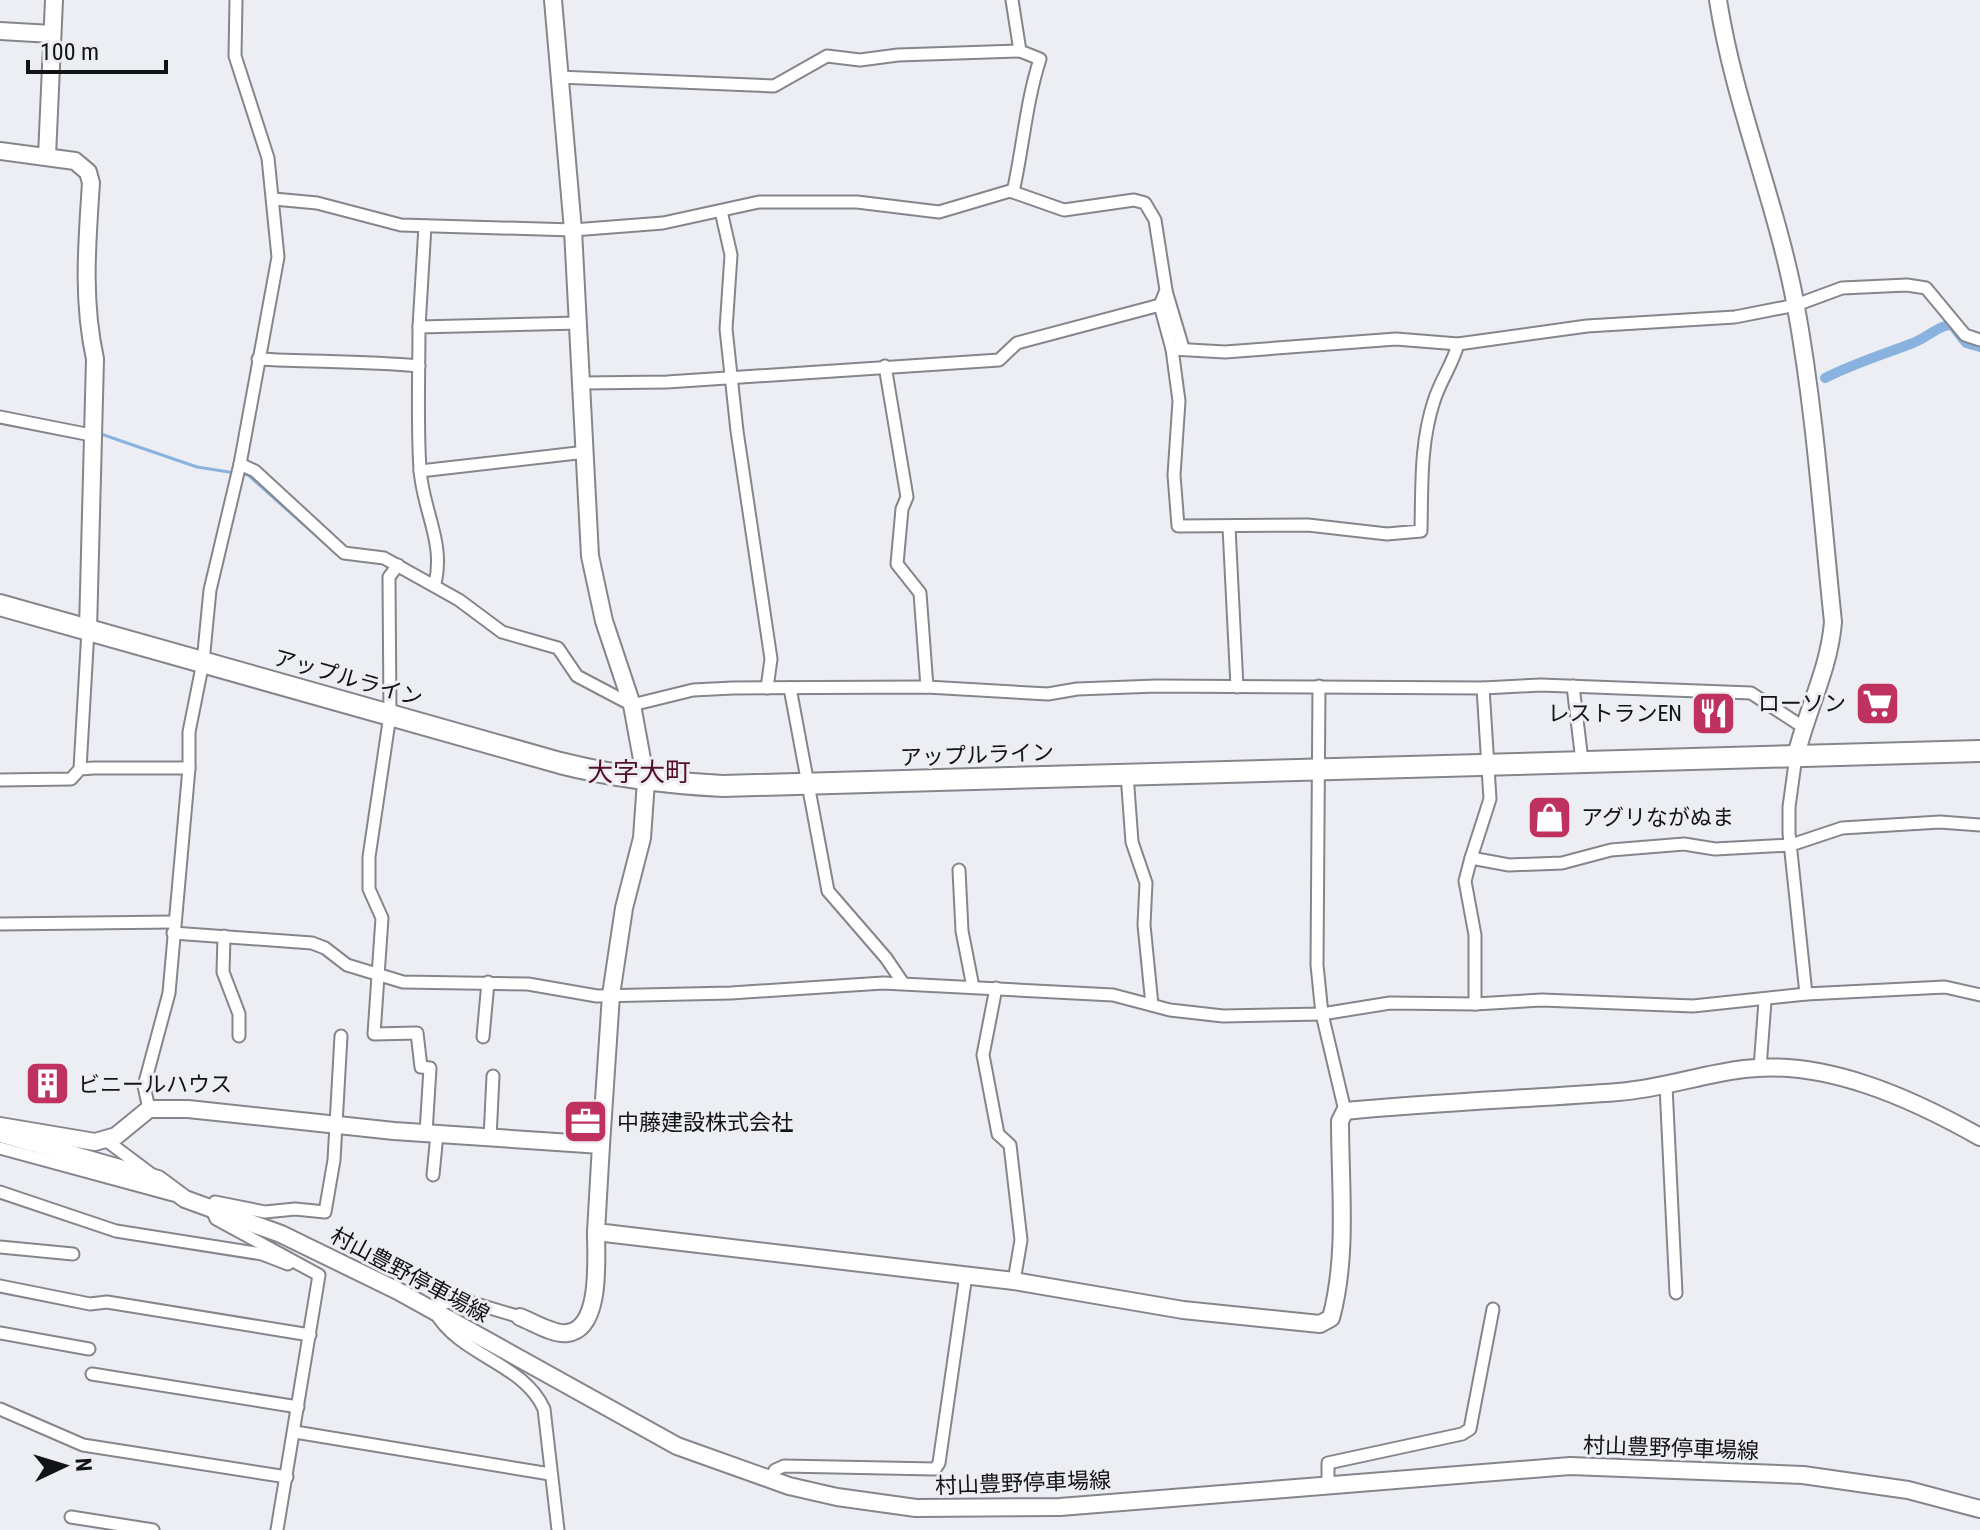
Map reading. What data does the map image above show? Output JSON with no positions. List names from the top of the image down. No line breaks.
{"streets":{"highway":["アップルライン"],"street":["村山豊野停車場線"]},"districts":["大字大町"],"places":{"supermarket":["ローソン"],"restaurant":["レストランEN"],"shop":["アグリながぬま"],"building":["ビニールハウス"],"office":["中藤建設株式会社"]},"scale_bar":"100 m","north":"right"}
